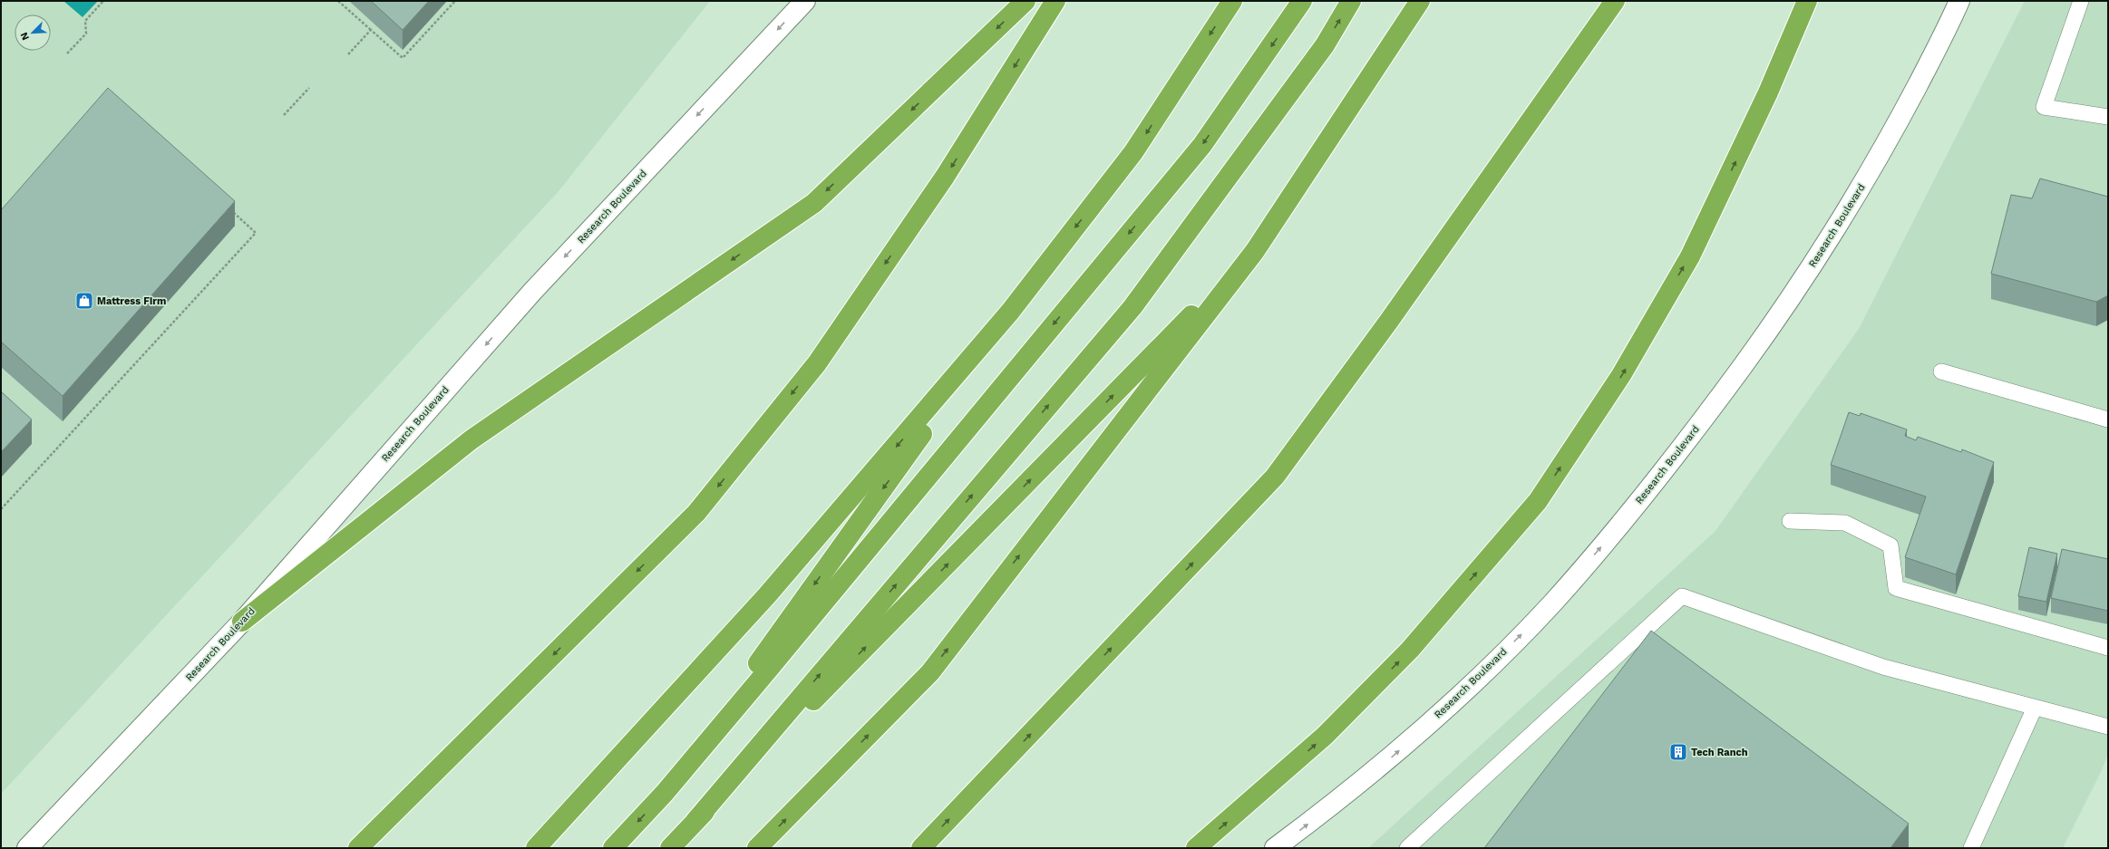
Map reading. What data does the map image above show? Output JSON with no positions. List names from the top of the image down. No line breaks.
{"streets":{"main road":["Research Boulevard"]},"places":{"shop":["Mattress Firm"],"building":["Tech Ranch"]},"north":"bottom left"}
